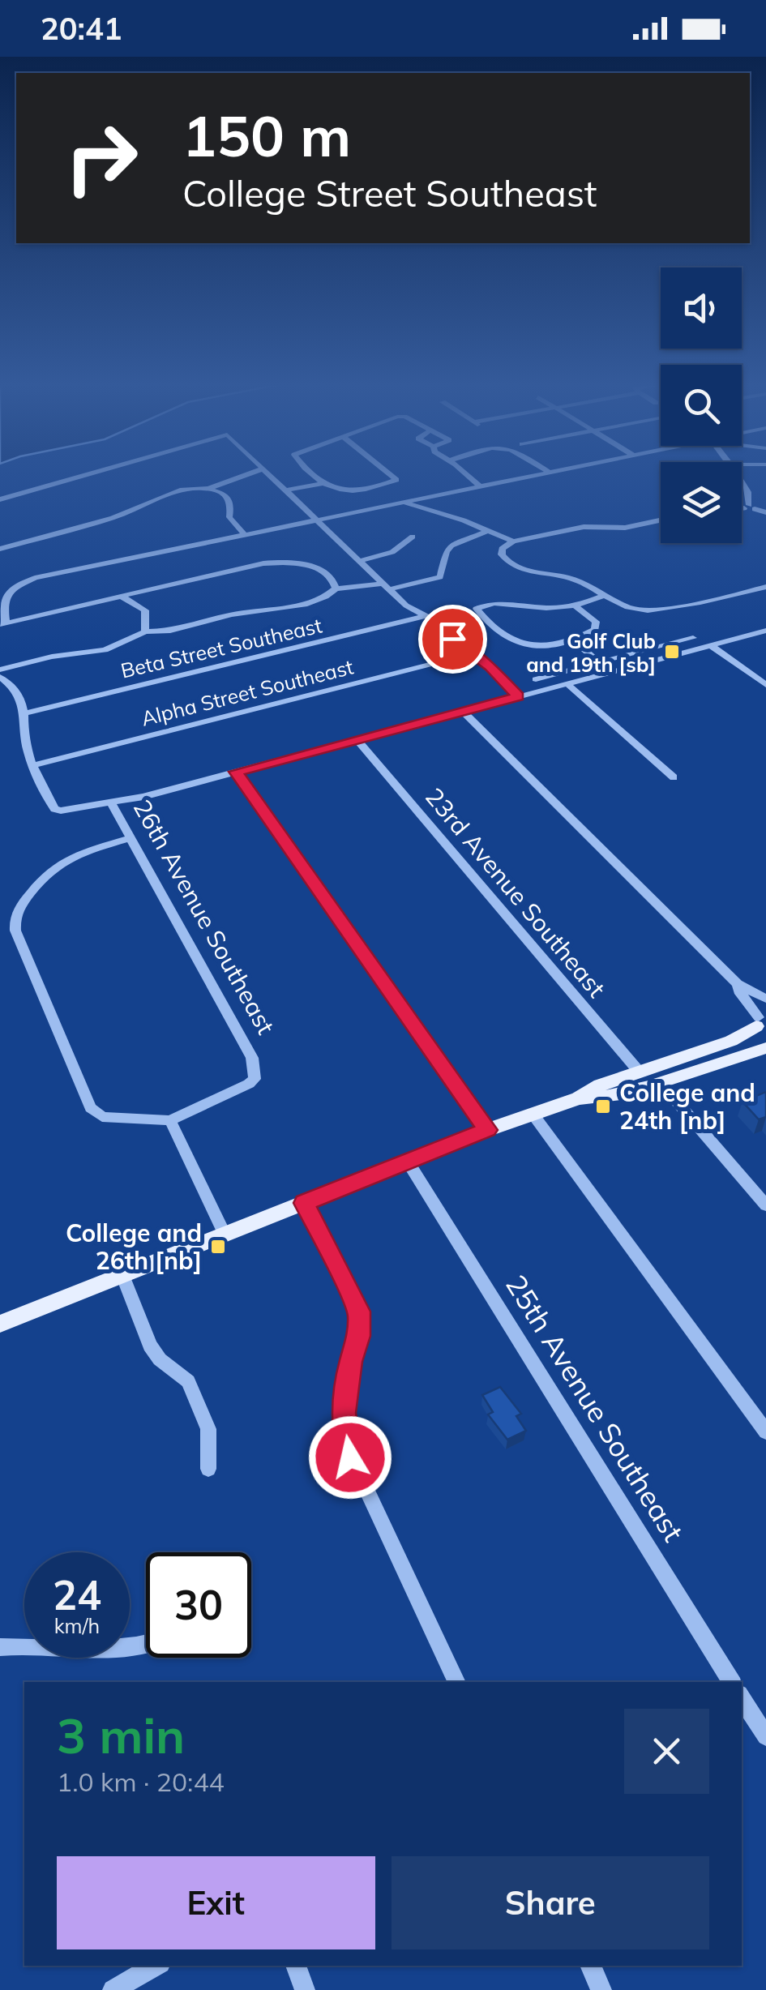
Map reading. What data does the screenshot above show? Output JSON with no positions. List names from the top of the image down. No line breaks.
{"streets":{"street":["Beta Street Southeast","Alpha Street Southeast","23rd Avenue Southeast","26th Avenue Southeast","25th Avenue Southeast"]},"places":{"transit":["Golf Club and 19th [sb]","College and 24th [nb]","College and 26th [nb]"]},"page":{"status":"20:41","turn":["150 m","College Street Southeast"],"speed":"24 km/h","limit":"30","heading":["3 min","1.0 km · 20:44"],"buttons":["Exit","Share"]}}
